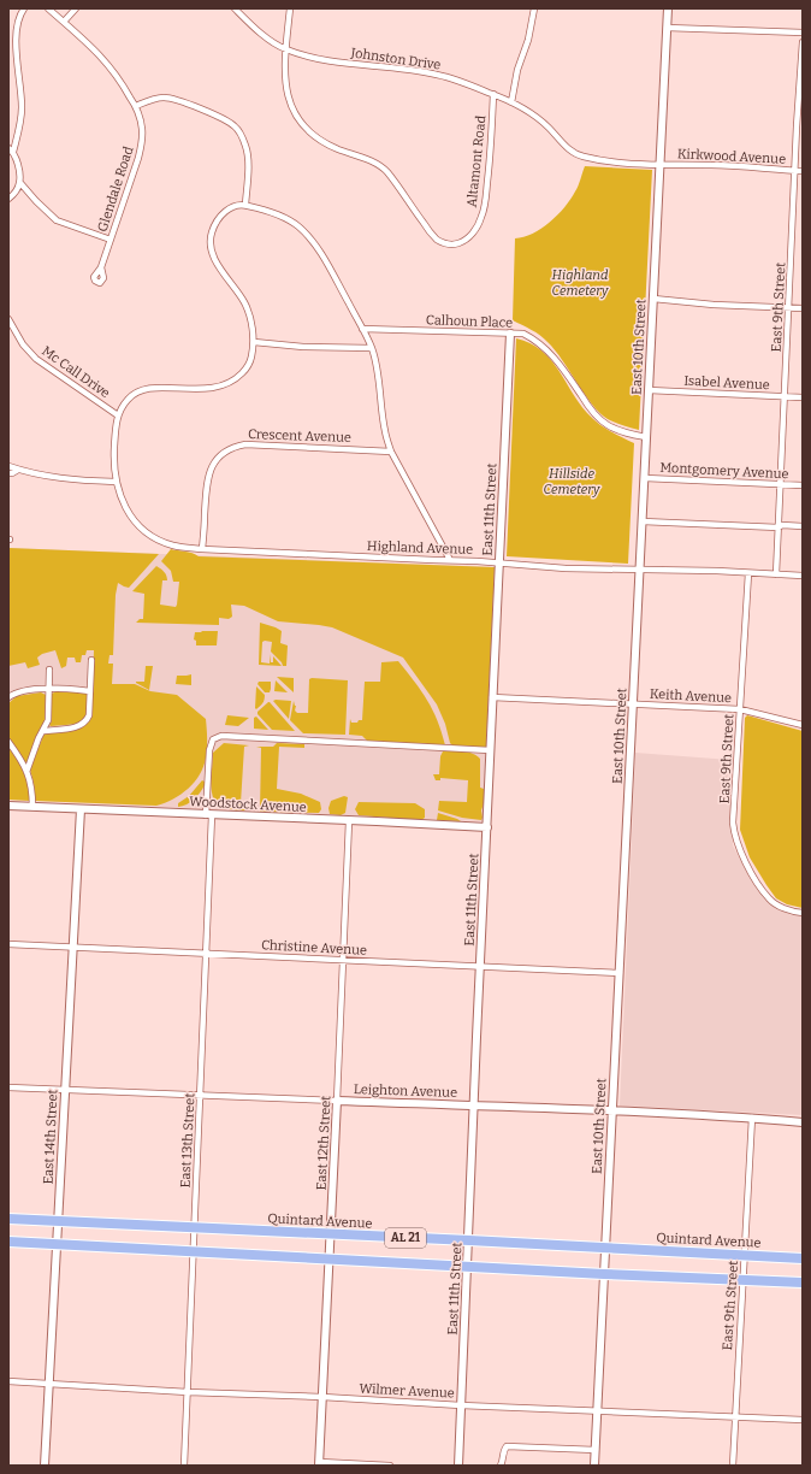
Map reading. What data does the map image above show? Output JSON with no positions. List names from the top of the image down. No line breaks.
{"streets":{"highway":["Quintard Avenue","AL 21"],"street":["Johnston Drive","Kirkwood Avenue","Altamont Road","Glendale Road","East 9th Street","Calhoun Place","East 10th Street","Mc Call Drive","Isabel Avenue","Crescent Avenue","Montgomery Avenue","East 11th Street","Highland Avenue","Keith Avenue","Woodstock Avenue","Christine Avenue","Leighton Avenue","East 14th Street","East 13th Street","East 12th Street","Wilmer Avenue"]},"crossings":[["Johnston Drive","Kirkwood Avenue"],["Johnston Drive","Altamont Road"],["Johnston Drive","East 10th Street"],["Kirkwood Avenue","East 9th Street"],["Kirkwood Avenue","East 10th Street"],["East 9th Street","Isabel Avenue"],["East 9th Street","Montgomery Avenue"],["East 9th Street","Highland Avenue"],["East 9th Street","Keith Avenue"],["East 9th Street","Leighton Avenue"],["East 9th Street","Quintard Avenue"],["East 9th Street","AL 21"],["East 9th Street","Wilmer Avenue"],["Calhoun Place","East 10th Street"],["Calhoun Place","East 11th Street"],["East 10th Street","Isabel Avenue"],["East 10th Street","Montgomery Avenue"],["East 10th Street","Highland Avenue"],["East 10th Street","Keith Avenue"],["East 10th Street","Christine Avenue"],["East 10th Street","Leighton Avenue"],["East 10th Street","Quintard Avenue"],["East 10th Street","AL 21"],["East 10th Street","Wilmer Avenue"],["Mc Call Drive","Highland Avenue"],["Crescent Avenue","Highland Avenue"],["East 11th Street","Highland Avenue"],["East 11th Street","Keith Avenue"],["East 11th Street","Woodstock Avenue"],["East 11th Street","Christine Avenue"],["East 11th Street","Leighton Avenue"],["East 11th Street","East 13th Street"],["East 11th Street","Quintard Avenue"],["East 11th Street","AL 21"],["East 11th Street","Wilmer Avenue"],["Woodstock Avenue","East 14th Street"],["Woodstock Avenue","East 13th Street"],["Woodstock Avenue","East 12th Street"],["Christine Avenue","East 14th Street"],["Christine Avenue","East 13th Street"],["Christine Avenue","East 12th Street"],["Leighton Avenue","East 14th Street"],["Leighton Avenue","East 13th Street"],["Leighton Avenue","East 12th Street"],["East 14th Street","Quintard Avenue"],["East 14th Street","AL 21"],["East 14th Street","Wilmer Avenue"],["East 13th Street","Quintard Avenue"],["East 13th Street","AL 21"],["East 13th Street","Wilmer Avenue"],["East 12th Street","Quintard Avenue"],["East 12th Street","AL 21"],["East 12th Street","Wilmer Avenue"]],"parks":["Highland Cemetery","Hillside Cemetery"]}
